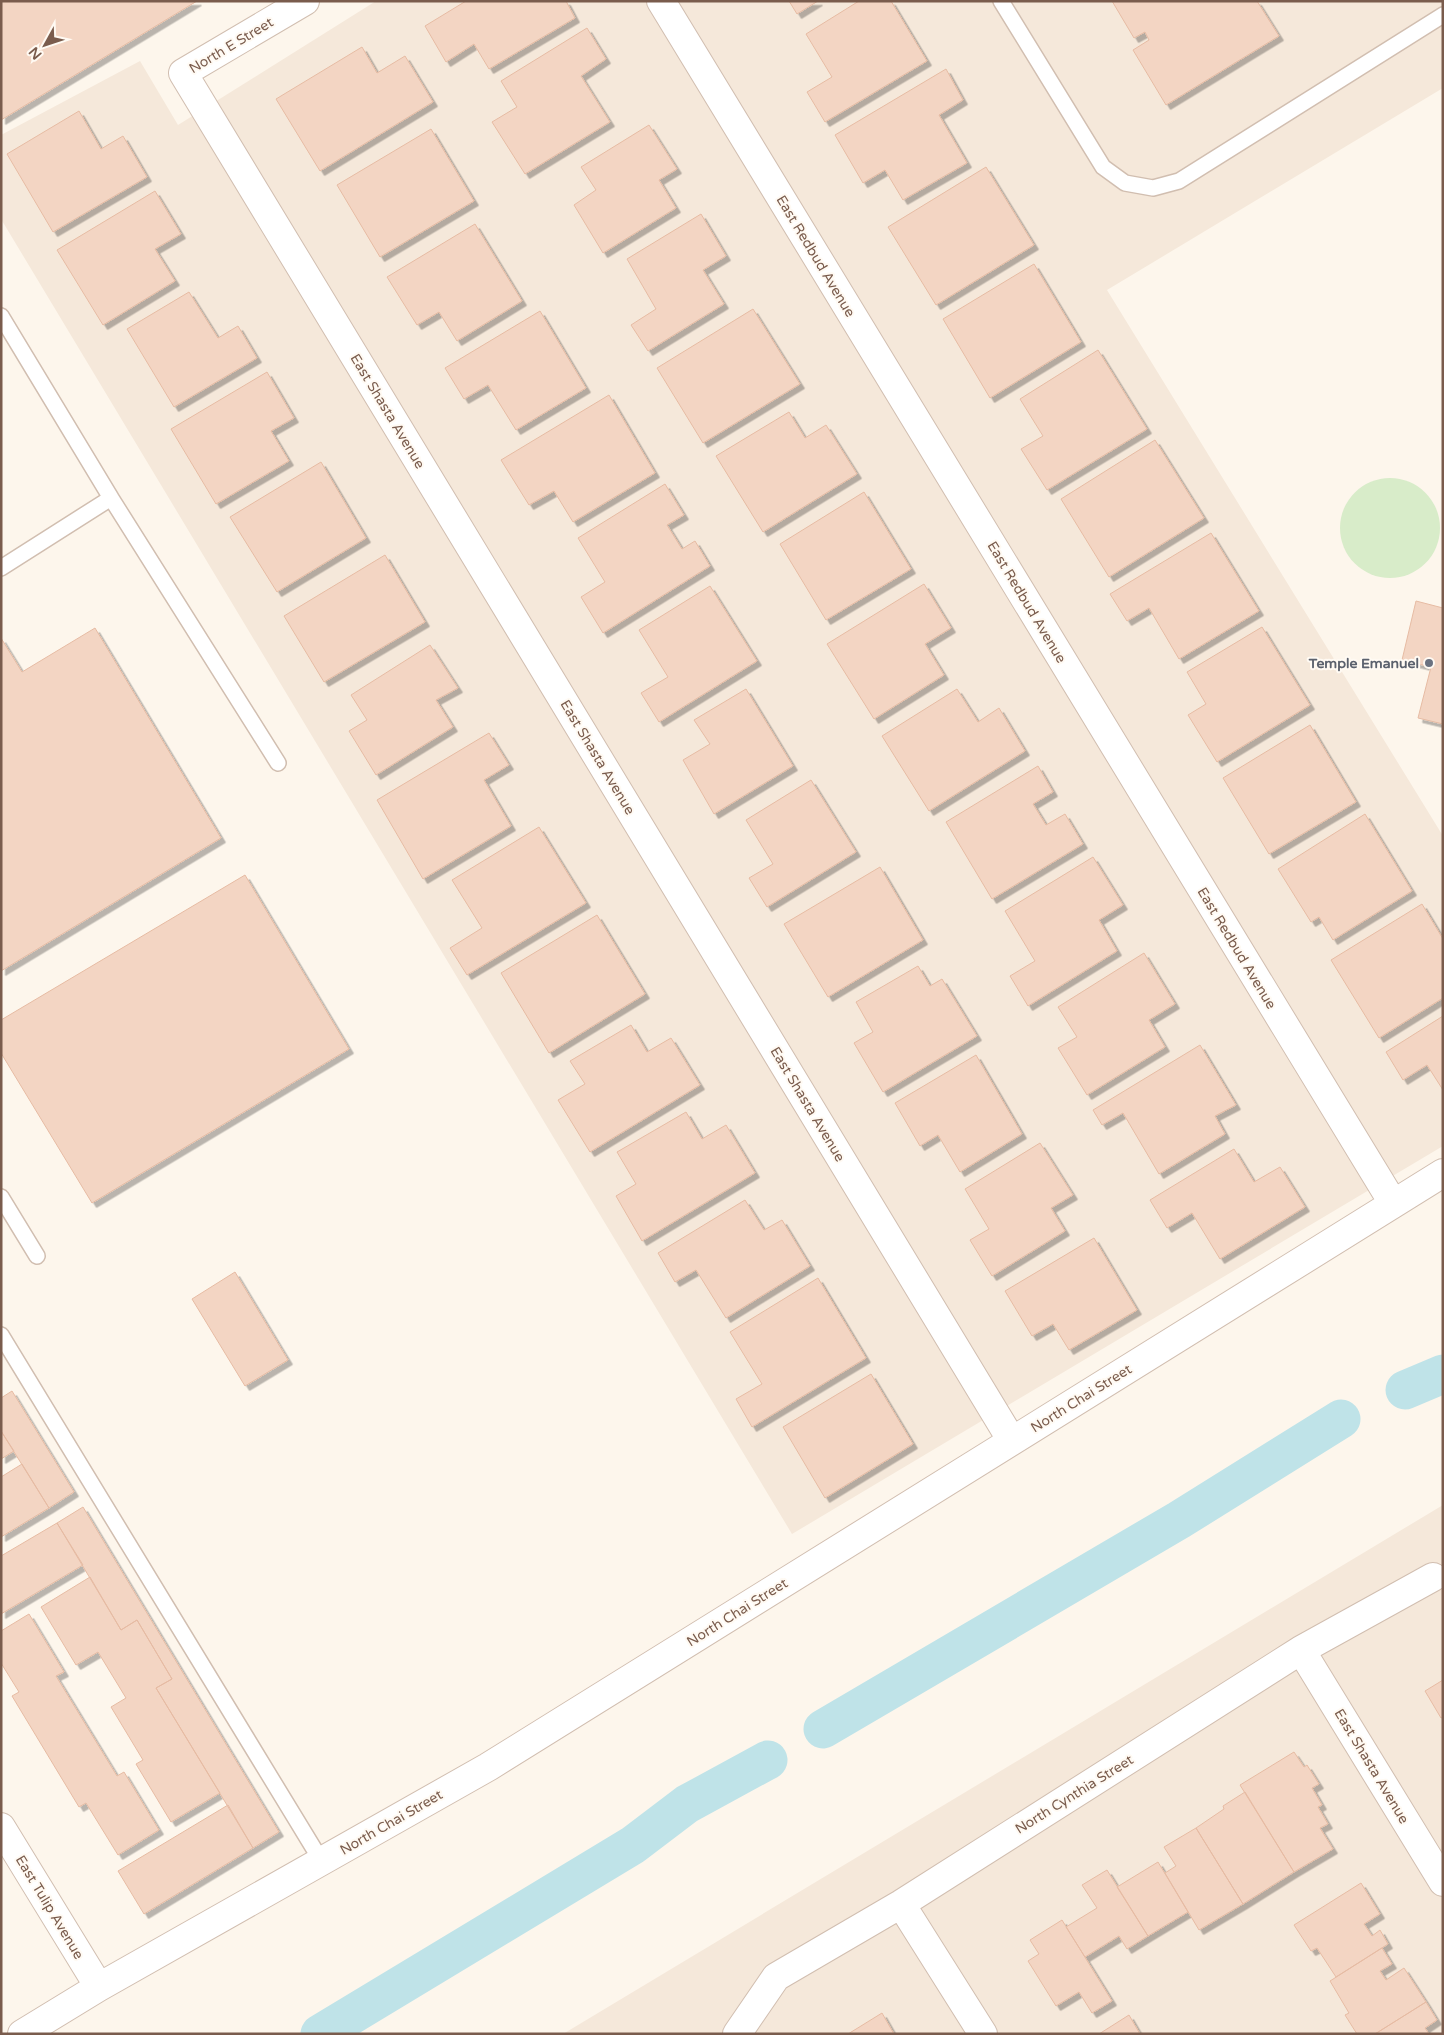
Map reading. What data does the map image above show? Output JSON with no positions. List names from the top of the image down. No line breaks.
{"streets":{"street":["North E Street","East Redbud Avenue","East Shasta Avenue","North Chai Street","North Cynthia Street","East Tulip Avenue"]},"crossings":[["North E Street","East Shasta Avenue"],["East Redbud Avenue","North Chai Street"],["East Shasta Avenue","North Chai Street"],["East Shasta Avenue","North Cynthia Street"],["North Chai Street","East Tulip Avenue"]],"places":["Temple Emanuel"],"north":"bottom left"}
